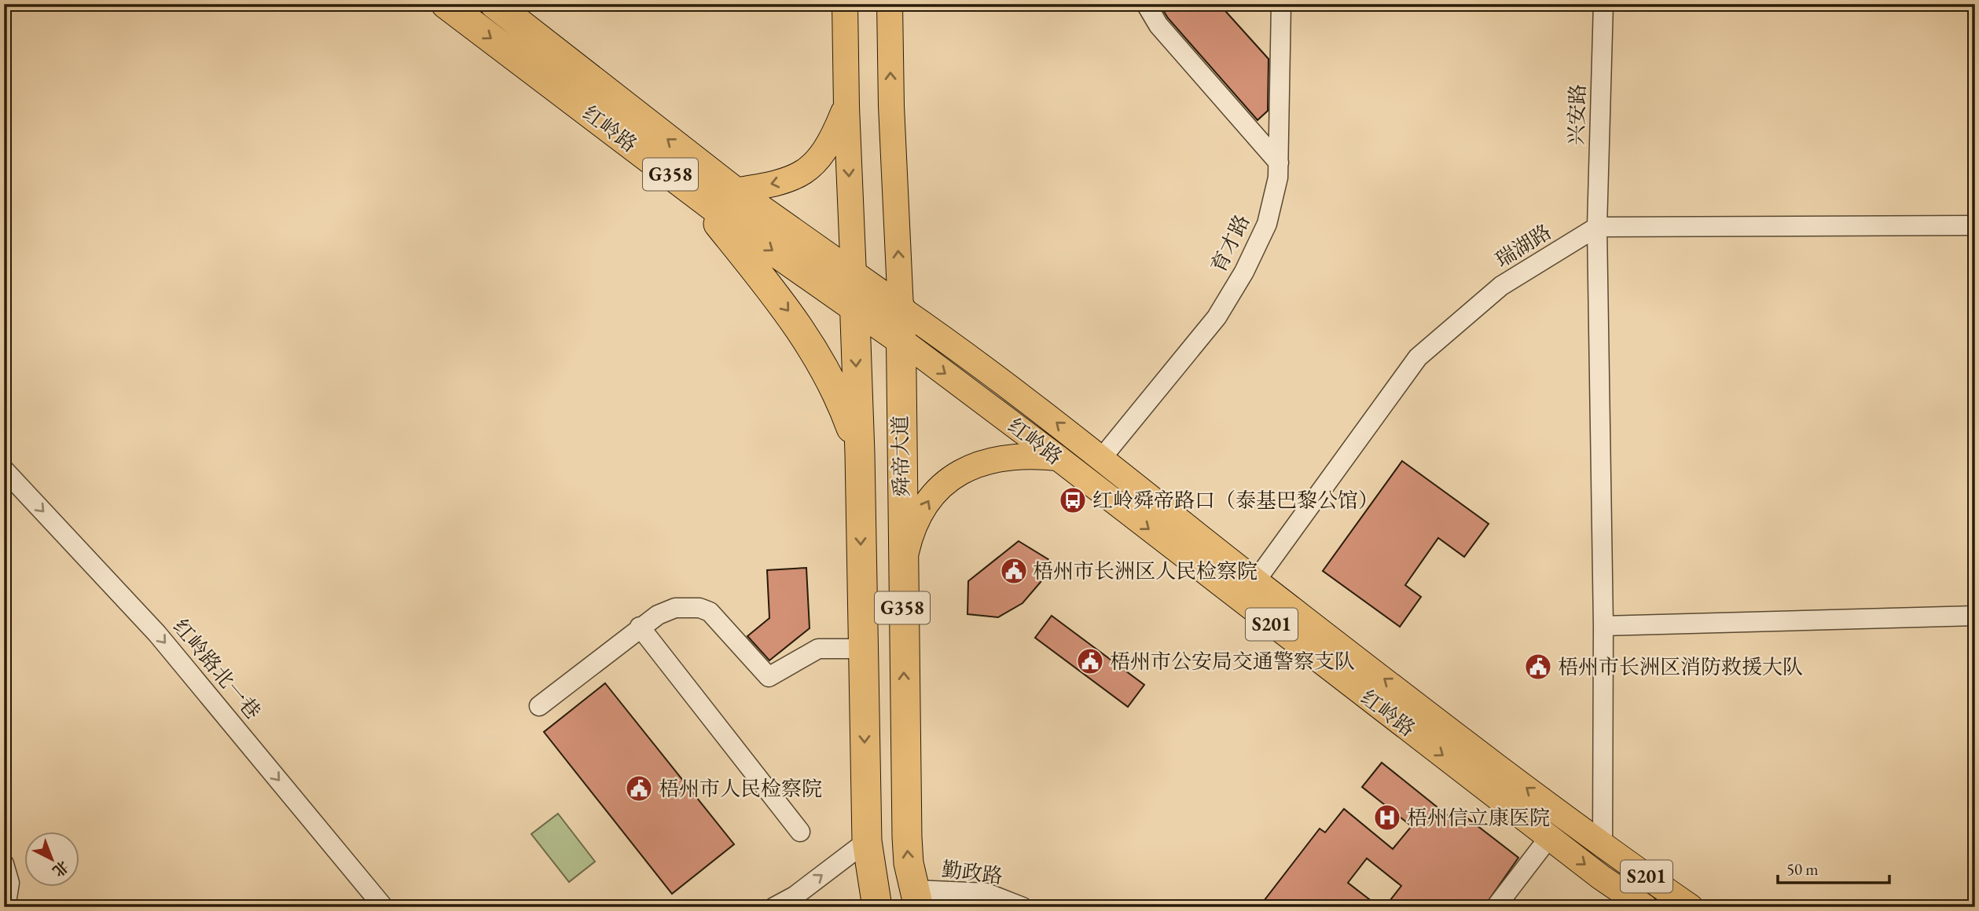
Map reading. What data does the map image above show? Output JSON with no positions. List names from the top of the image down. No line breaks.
{"streets":{"highway":["红岭路","G358","舜帝大道"],"main road":["S201"],"street":["兴安路","育才路","瑞湖路","红岭路北一巷","勤政路"]},"crossings":[["兴安路","红岭路"],["兴安路","瑞湖路"],["红岭路","G358"],["红岭路","育才路"],["红岭路","瑞湖路"],["红岭路","舜帝大道"],["G358","舜帝大道"],["舜帝大道","勤政路"]],"one_way":["红岭路北一巷"],"places":{"bus stop":["红岭舜帝路口（泰基巴黎公馆）"],"public building":["梧州市长洲区人民检察院","梧州市公安局交通警察支队","梧州市长洲区消防救援大队","梧州市人民检察院"],"hospital":["梧州信立康医院"]},"scale_bar":"50 m","north":"bottom right"}
